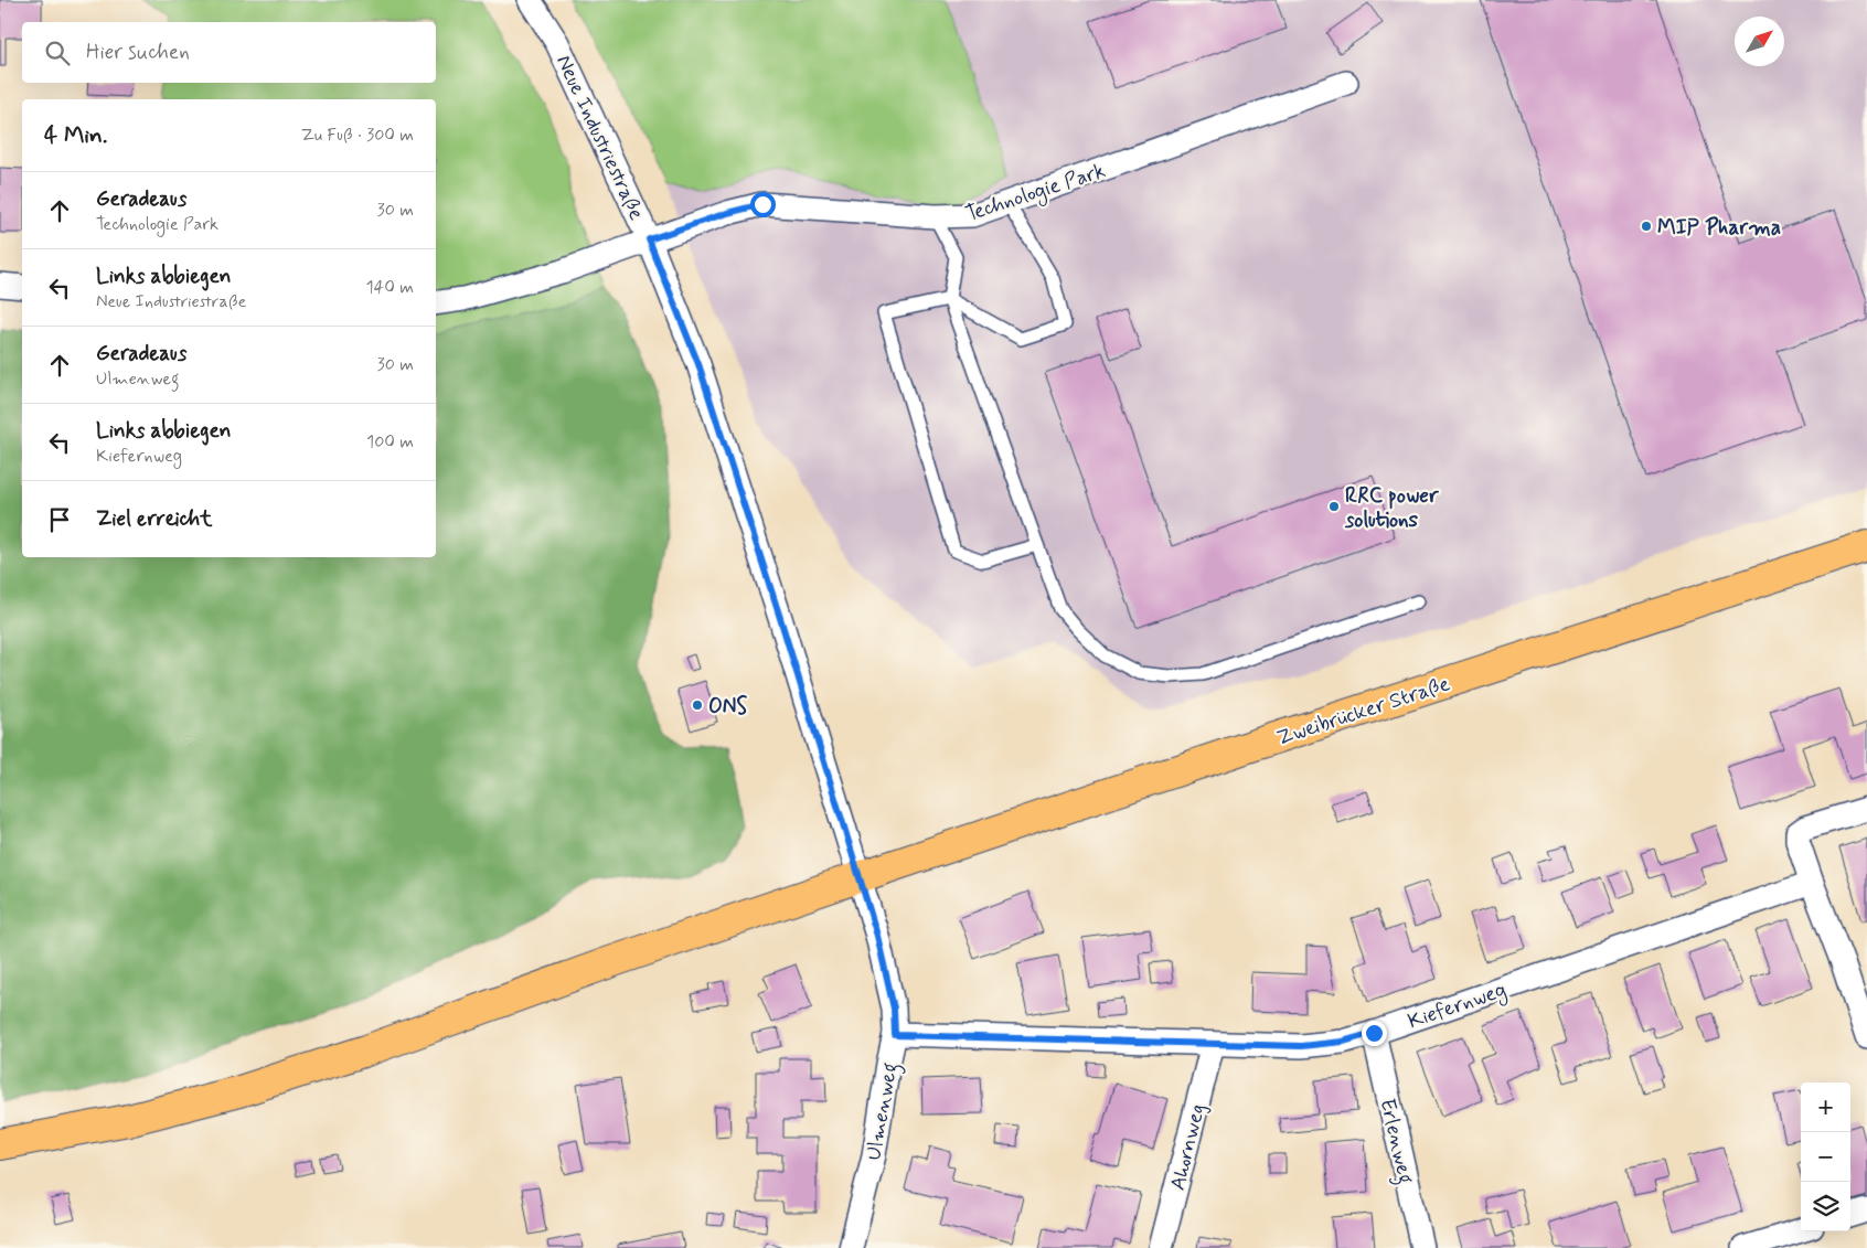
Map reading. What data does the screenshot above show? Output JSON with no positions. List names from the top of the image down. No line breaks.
{"streets":{"main road":["Zweibrücker Straße"],"street":["Neue Industriestraße","Technologie Park","Kiefernweg","Ulmenweg","Erlenweg","Ahornweg"]},"crossings":[["Neue Industriestraße","Technologie Park"],["Neue Industriestraße","Zweibrücker Straße"],["Neue Industriestraße","Ulmenweg"],["Zweibrücker Straße","Ulmenweg"],["Kiefernweg","Ulmenweg"],["Kiefernweg","Erlenweg"],["Kiefernweg","Ahornweg"]],"places":["MIP Pharma","RRC power solutions","ONS"],"north":"top right","page":{"search":"Hier suchen","heading":["4 Min.","Zu Fuß · 300 m"],"list":[["Geradeaus","Technologie Park","30 m"],["Links abbiegen","Neue Industriestraße","140 m"],["Geradeaus","Ulmenweg","30 m"],["Links abbiegen","Kiefernweg","100 m"],"Ziel erreicht"],"map_buttons":["+","−"]}}
